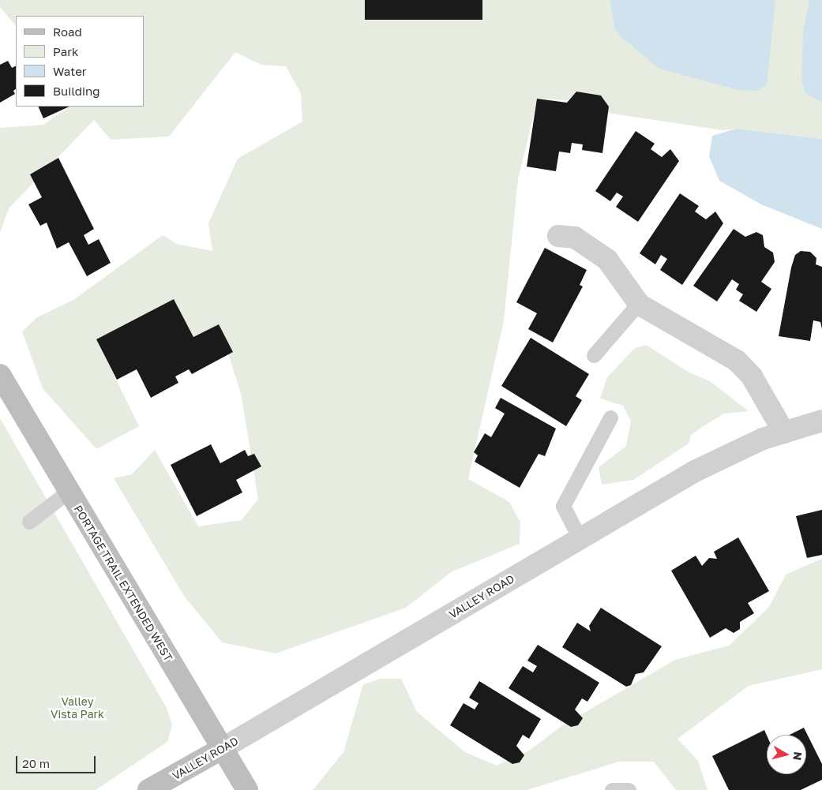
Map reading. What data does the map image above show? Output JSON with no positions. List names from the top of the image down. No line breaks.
{"streets":{"main road":["PORTAGE TRAIL EXTENDED WEST","VALLEY ROAD"]},"crossings":[["PORTAGE TRAIL EXTENDED WEST","VALLEY ROAD"]],"parks":["Valley Vista Park"],"legend":["Road","Park","Water","Building"],"scale_bar":"20 m","north":"right"}
